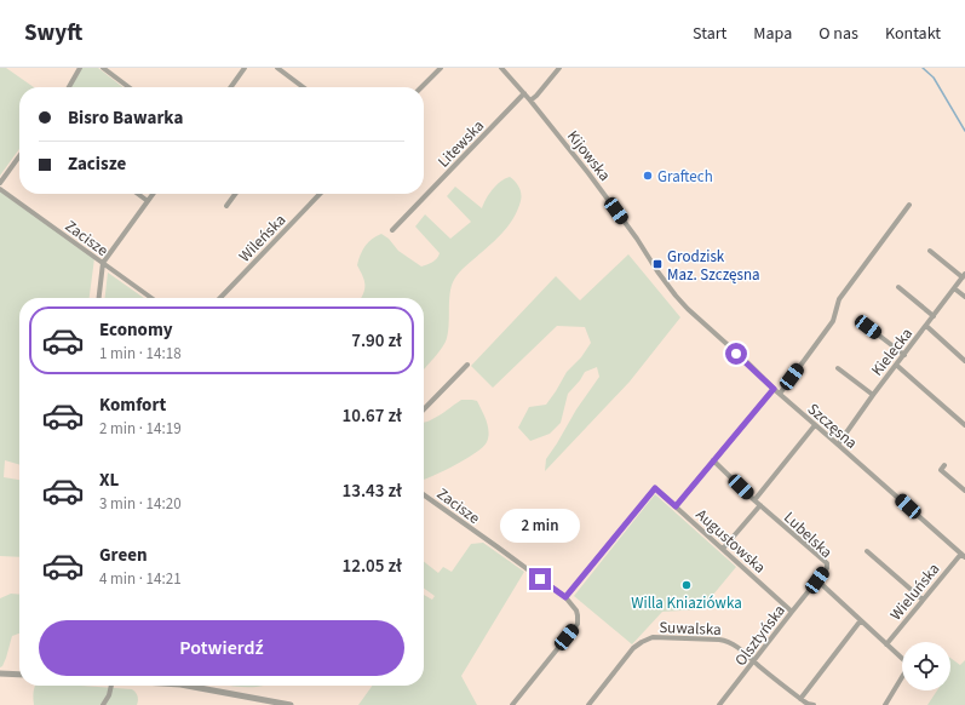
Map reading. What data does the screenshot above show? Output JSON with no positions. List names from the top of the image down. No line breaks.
{"streets":{"street":["Litewska","Kijowska","Zacisze","Wileńska","Kielecka","Szczęsna","Lubelska","Augustowska","Wieluńska","Suwalska","Olsztyńska"]},"crossings":[["Litewska","Kijowska"],["Kijowska","Szczęsna"],["Zacisze","Augustowska"],["Kielecka","Szczęsna"],["Szczęsna","Wieluńska"],["Lubelska","Wieluńska"],["Lubelska","Olsztyńska"],["Augustowska","Olsztyńska"],["Suwalska","Olsztyńska"]],"places":{"other":["Graftech","Willa Kniaziówka"],"transit":["Grodzisk Maz. Szczęsna"]},"page":{"header":"Swyft","nav":["Start","Mapa","O nas","Kontakt"],"banner":["Bisro Bawarka","Zacisze"],"list":[{"name":"Economy","note":"1 min · 14:18","value":"7.90 zł"},{"name":"Komfort","note":"2 min · 14:19","value":"10.67 zł"},{"name":"XL","note":"3 min · 14:20","value":"13.43 zł"},{"name":"Green","note":"4 min · 14:21","value":"12.05 zł"}],"bubble":"2 min","buttons":"Potwierdź"}}
